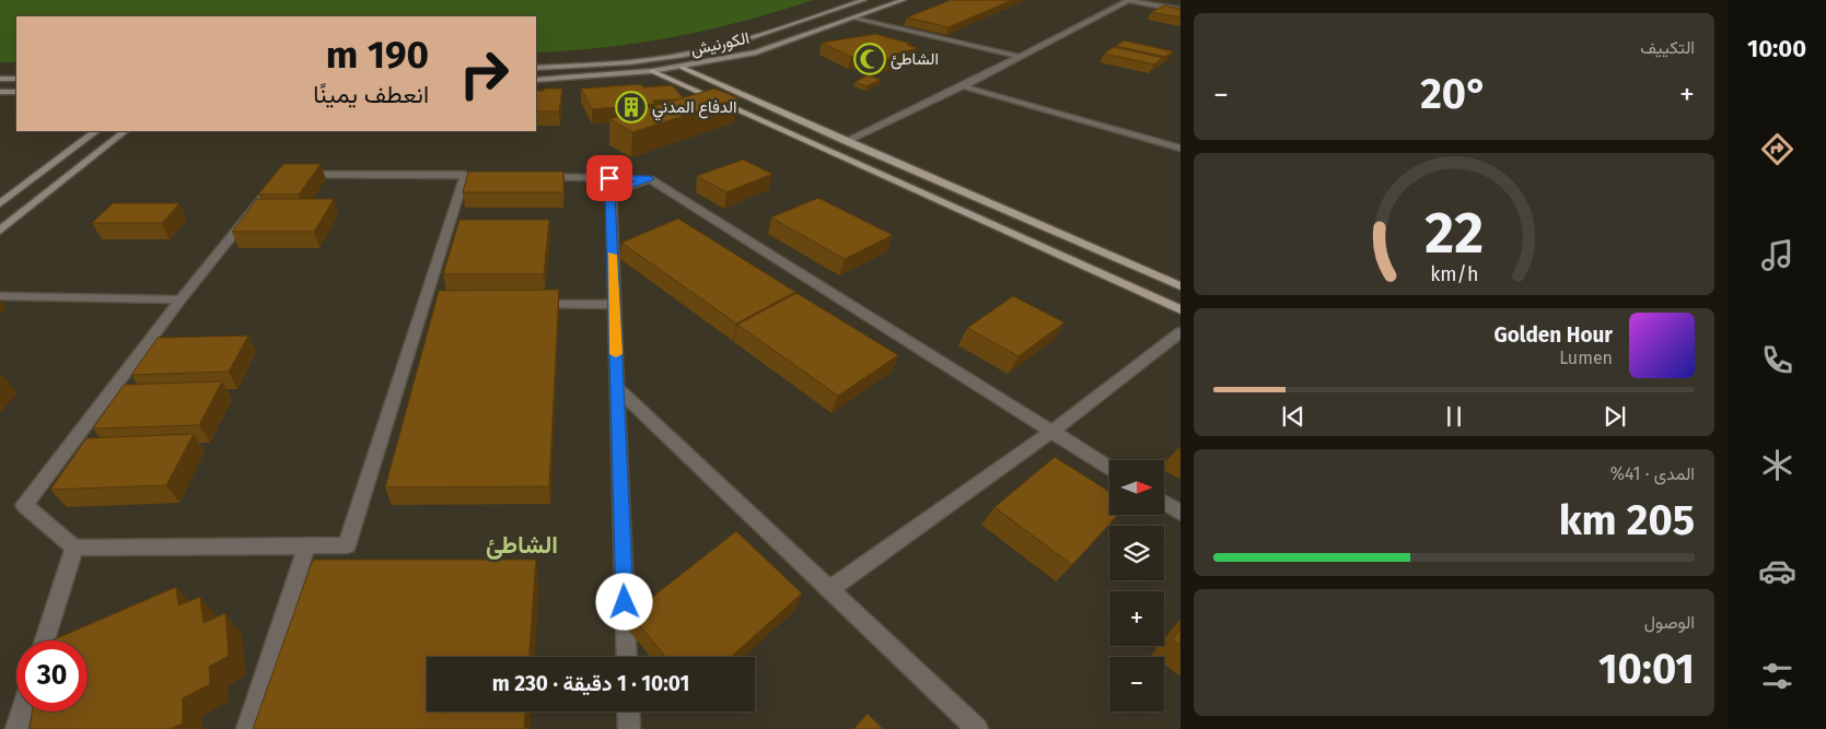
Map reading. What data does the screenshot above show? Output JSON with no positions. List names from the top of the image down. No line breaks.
{"streets":{"main road":["الكورنيش"]},"districts":["الشاطئ"],"places":{"mosque":["الشاطئ"],"building":["الدفاع المدني"]},"north":"right","page":{"tabs":"10:00","tile":["التكييف",["المدى · 41%","205 km"],["الوصول","10:01"]],"turn":["190 m","انعطف يمينًا"],"heat":["−","20°","+"],"song":["Golden Hour","Lumen"],"map_buttons":["+","−"],"limit":"30","trip":"10:01 · 1 دقيقة · 230 m","gauge":["22","km/h"]}}
